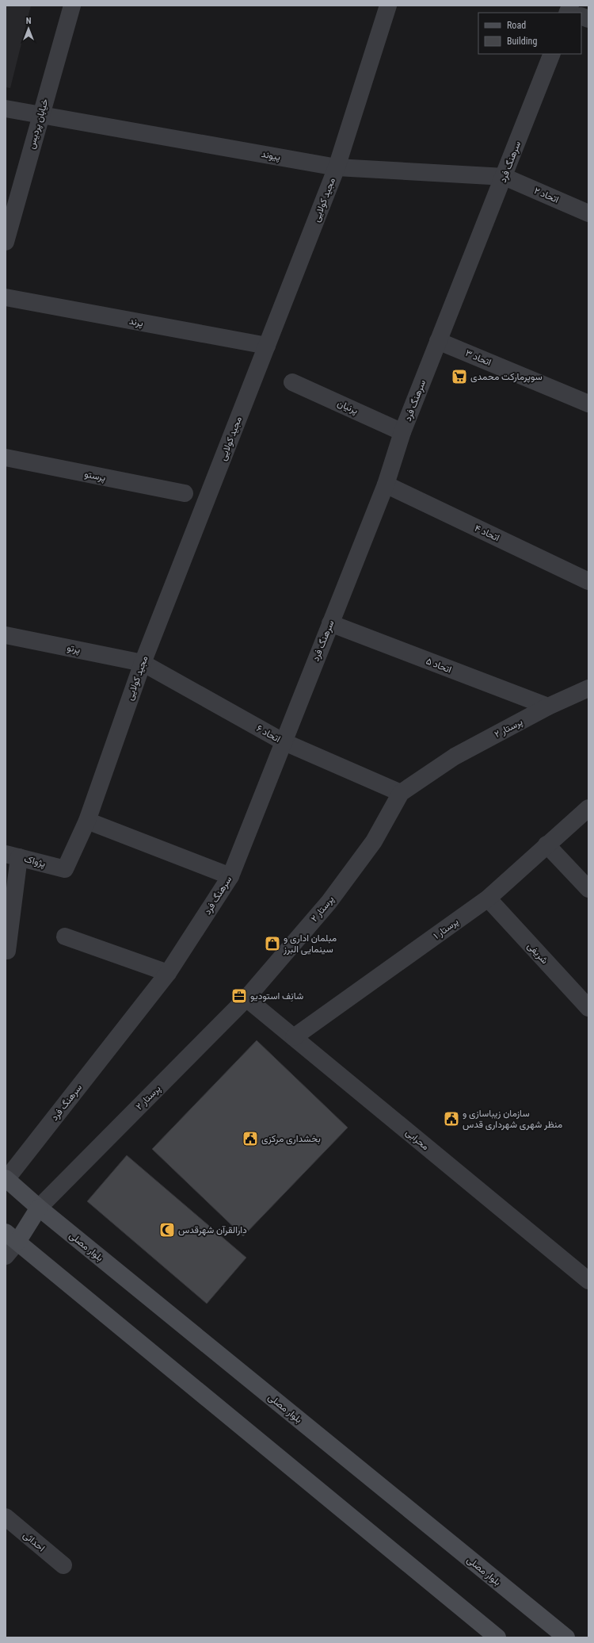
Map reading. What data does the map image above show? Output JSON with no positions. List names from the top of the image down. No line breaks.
{"streets":{"main road":["بلوار مصلی"],"street":["خیابان پردیس","پیوند","سرهنگ فرد","اتحاد ۲","مجید کولایی","پرند","اتحاد ۳","پرنیان","پرستو","اتحاد ۴","پرتو","اتحاد ۵","پرستار ۲","اتحاد ۶","پژواک","پرستار ۱","شریفی","محرابی","احداثی"]},"crossings":[["خیابان پردیس","پیوند"],["پیوند","سرهنگ فرد"],["پیوند","اتحاد ۲"],["پیوند","مجید کولایی"],["سرهنگ فرد","اتحاد ۲"],["سرهنگ فرد","اتحاد ۳"],["سرهنگ فرد","پرنیان"],["سرهنگ فرد","اتحاد ۴"],["سرهنگ فرد","اتحاد ۵"],["سرهنگ فرد","اتحاد ۶"],["سرهنگ فرد","بلوار مصلی"],["مجید کولایی","پرند"],["مجید کولایی","پرتو"],["مجید کولایی","اتحاد ۶"],["مجید کولایی","پژواک"],["پرتو","اتحاد ۶"],["اتحاد ۵","پرستار ۲"],["پرستار ۲","اتحاد ۶"],["پرستار ۲","محرابی"],["پرستار ۲","بلوار مصلی"],["پرستار ۱","شریفی"],["پرستار ۱","محرابی"]],"places":{"supermarket":["سوپرمارکت محمدی"],"shop":["مبلمان اداری و سینمایی البرز"],"office":["شانِف استودیو"],"public building":["سازمان زیباسازی و منظر شهری شهرداری قدس","بخشداری مرکزی"],"mosque":["دارالقرآن شهرقدس"]},"legend":["Road","Building"],"north":"top"}
